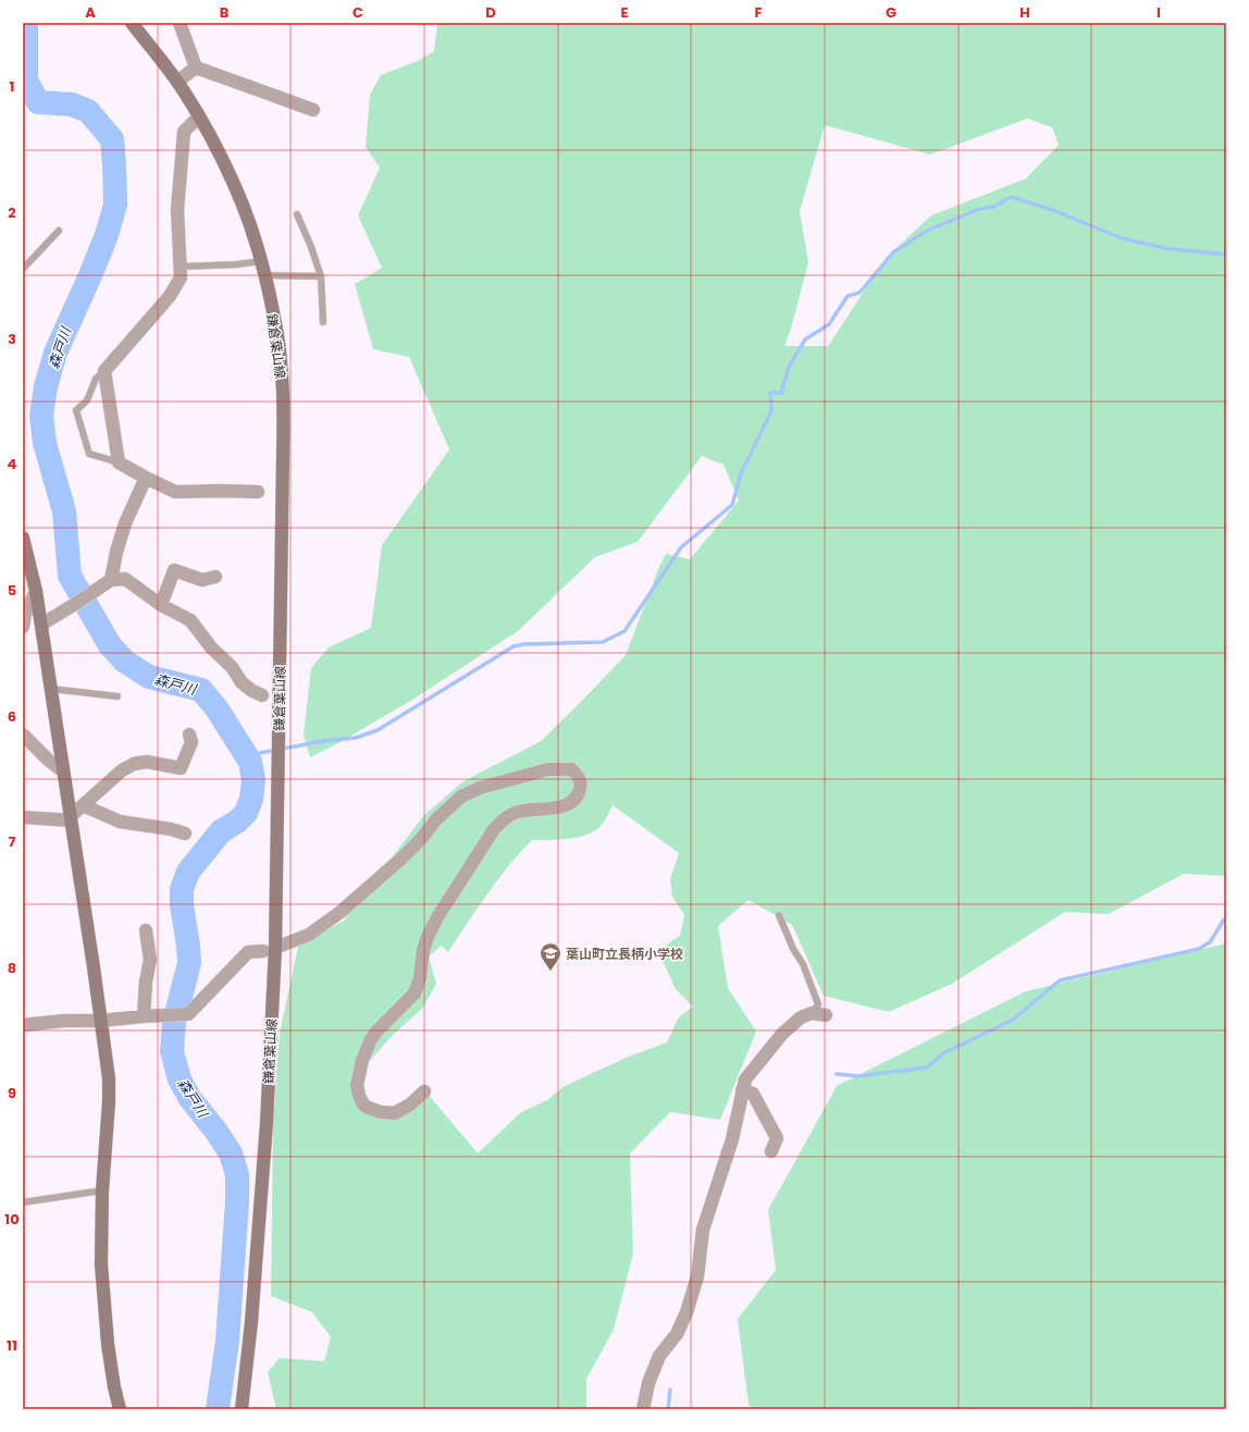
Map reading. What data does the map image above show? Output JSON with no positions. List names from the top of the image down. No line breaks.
{"streets":{"main road":["鎌倉葉山線"]},"water":["森戸川"],"places":{"school or university":["葉山町立長柄小学校"]},"grid":{"columns":["A","B","C","D","E","F","G","H","I"],"rows":["1","2","3","4","5","6","7","8","9","10","11"]}}
